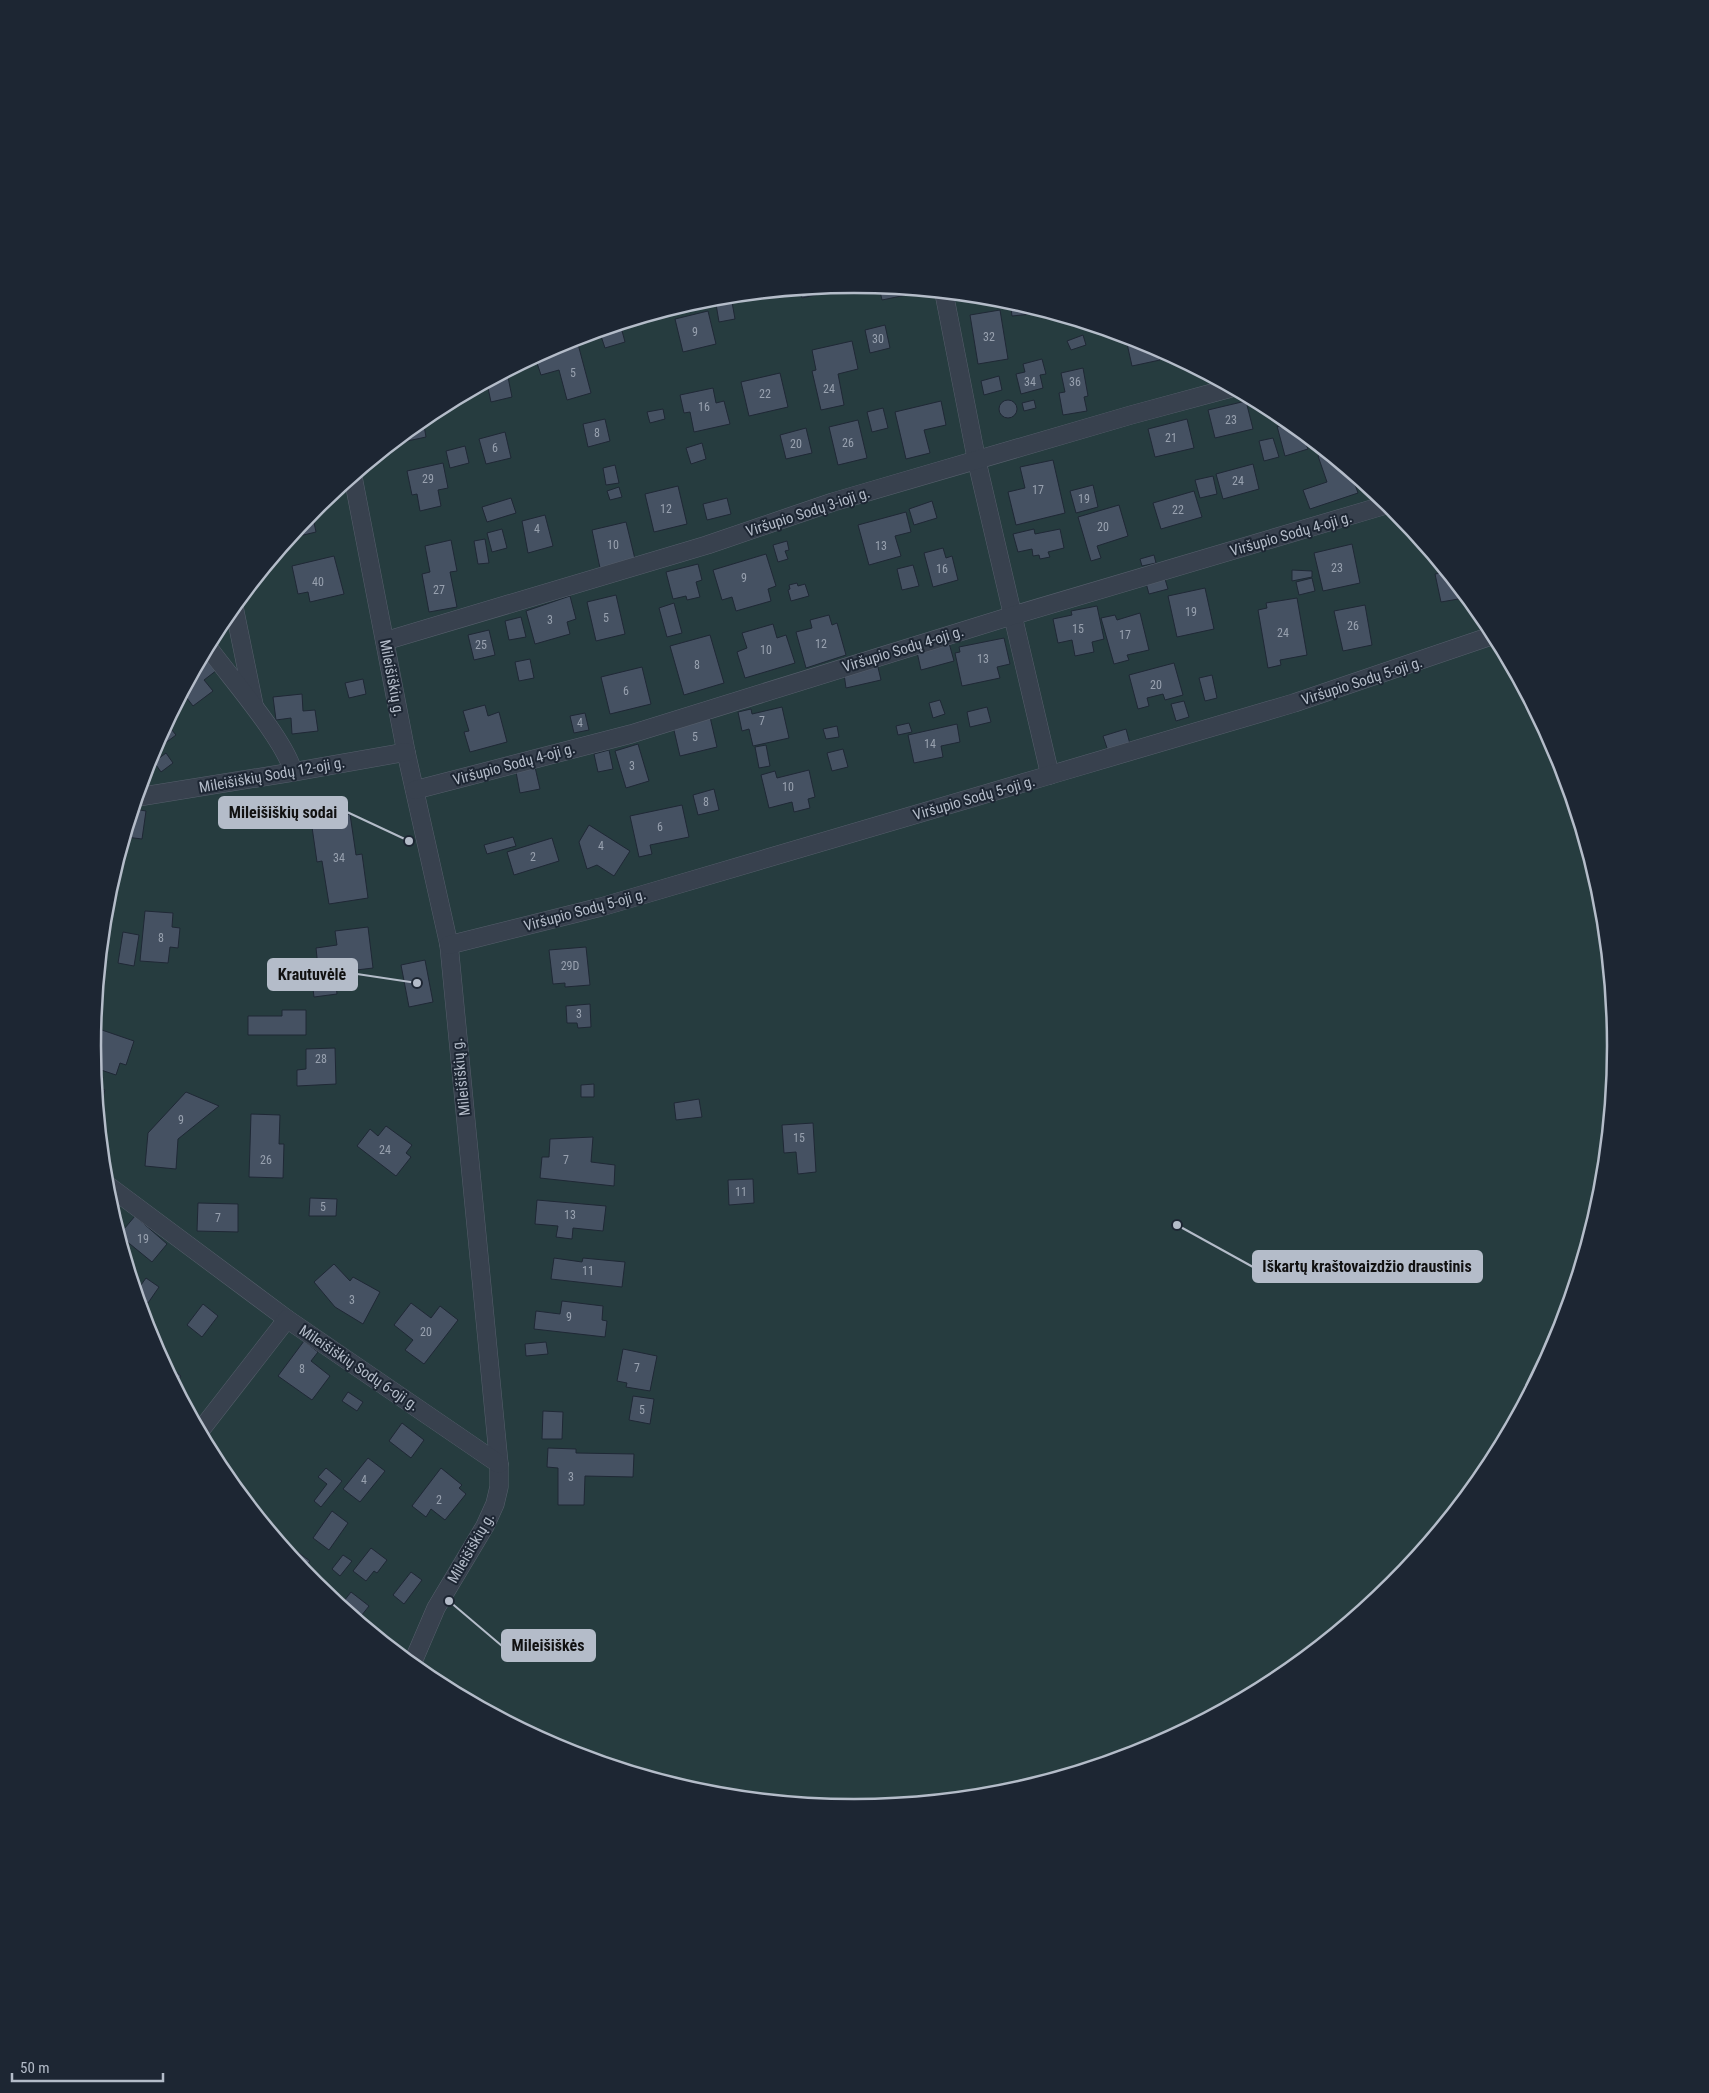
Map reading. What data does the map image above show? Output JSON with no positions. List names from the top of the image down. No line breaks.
{"streets":{"street":["Viršupio Sodų 3-ioji g.","Viršupio Sodų 4-oji g.","Mileišiškių g.","Viršupio Sodų 5-oji g.","Mileišiškių Sodų 12-oji g.","Mileišiškių Sodų 6-oji g."]},"crossings":[["Viršupio Sodų 3-ioji g.","Mileišiškių g."],["Viršupio Sodų 4-oji g.","Mileišiškių g."],["Mileišiškių g.","Viršupio Sodų 5-oji g."],["Mileišiškių g.","Mileišiškių Sodų 12-oji g."],["Mileišiškių g.","Mileišiškių Sodų 6-oji g."]],"places":["Mileišiškių sodai","Krautuvėlė","Iškartų kraštovaizdžio draustinis","Mileišiškės"],"house_numbers":["9","32","30","5","34","36","24","22","16","23","8","21","26","20","6","29","24","17","19","12","22","20","4","10","13","23","16","9","40","27","19","5","3","26","15","24","17","12","25","10","13","8","20","6","7","4","5","14","3","10","8","6","4","2","34","8","29D","3","28","9","15","24","26","7","11","5","13","7","19","11","3","9","20","7","8","5","3","4","2"],"scale_bar":"50 m"}
